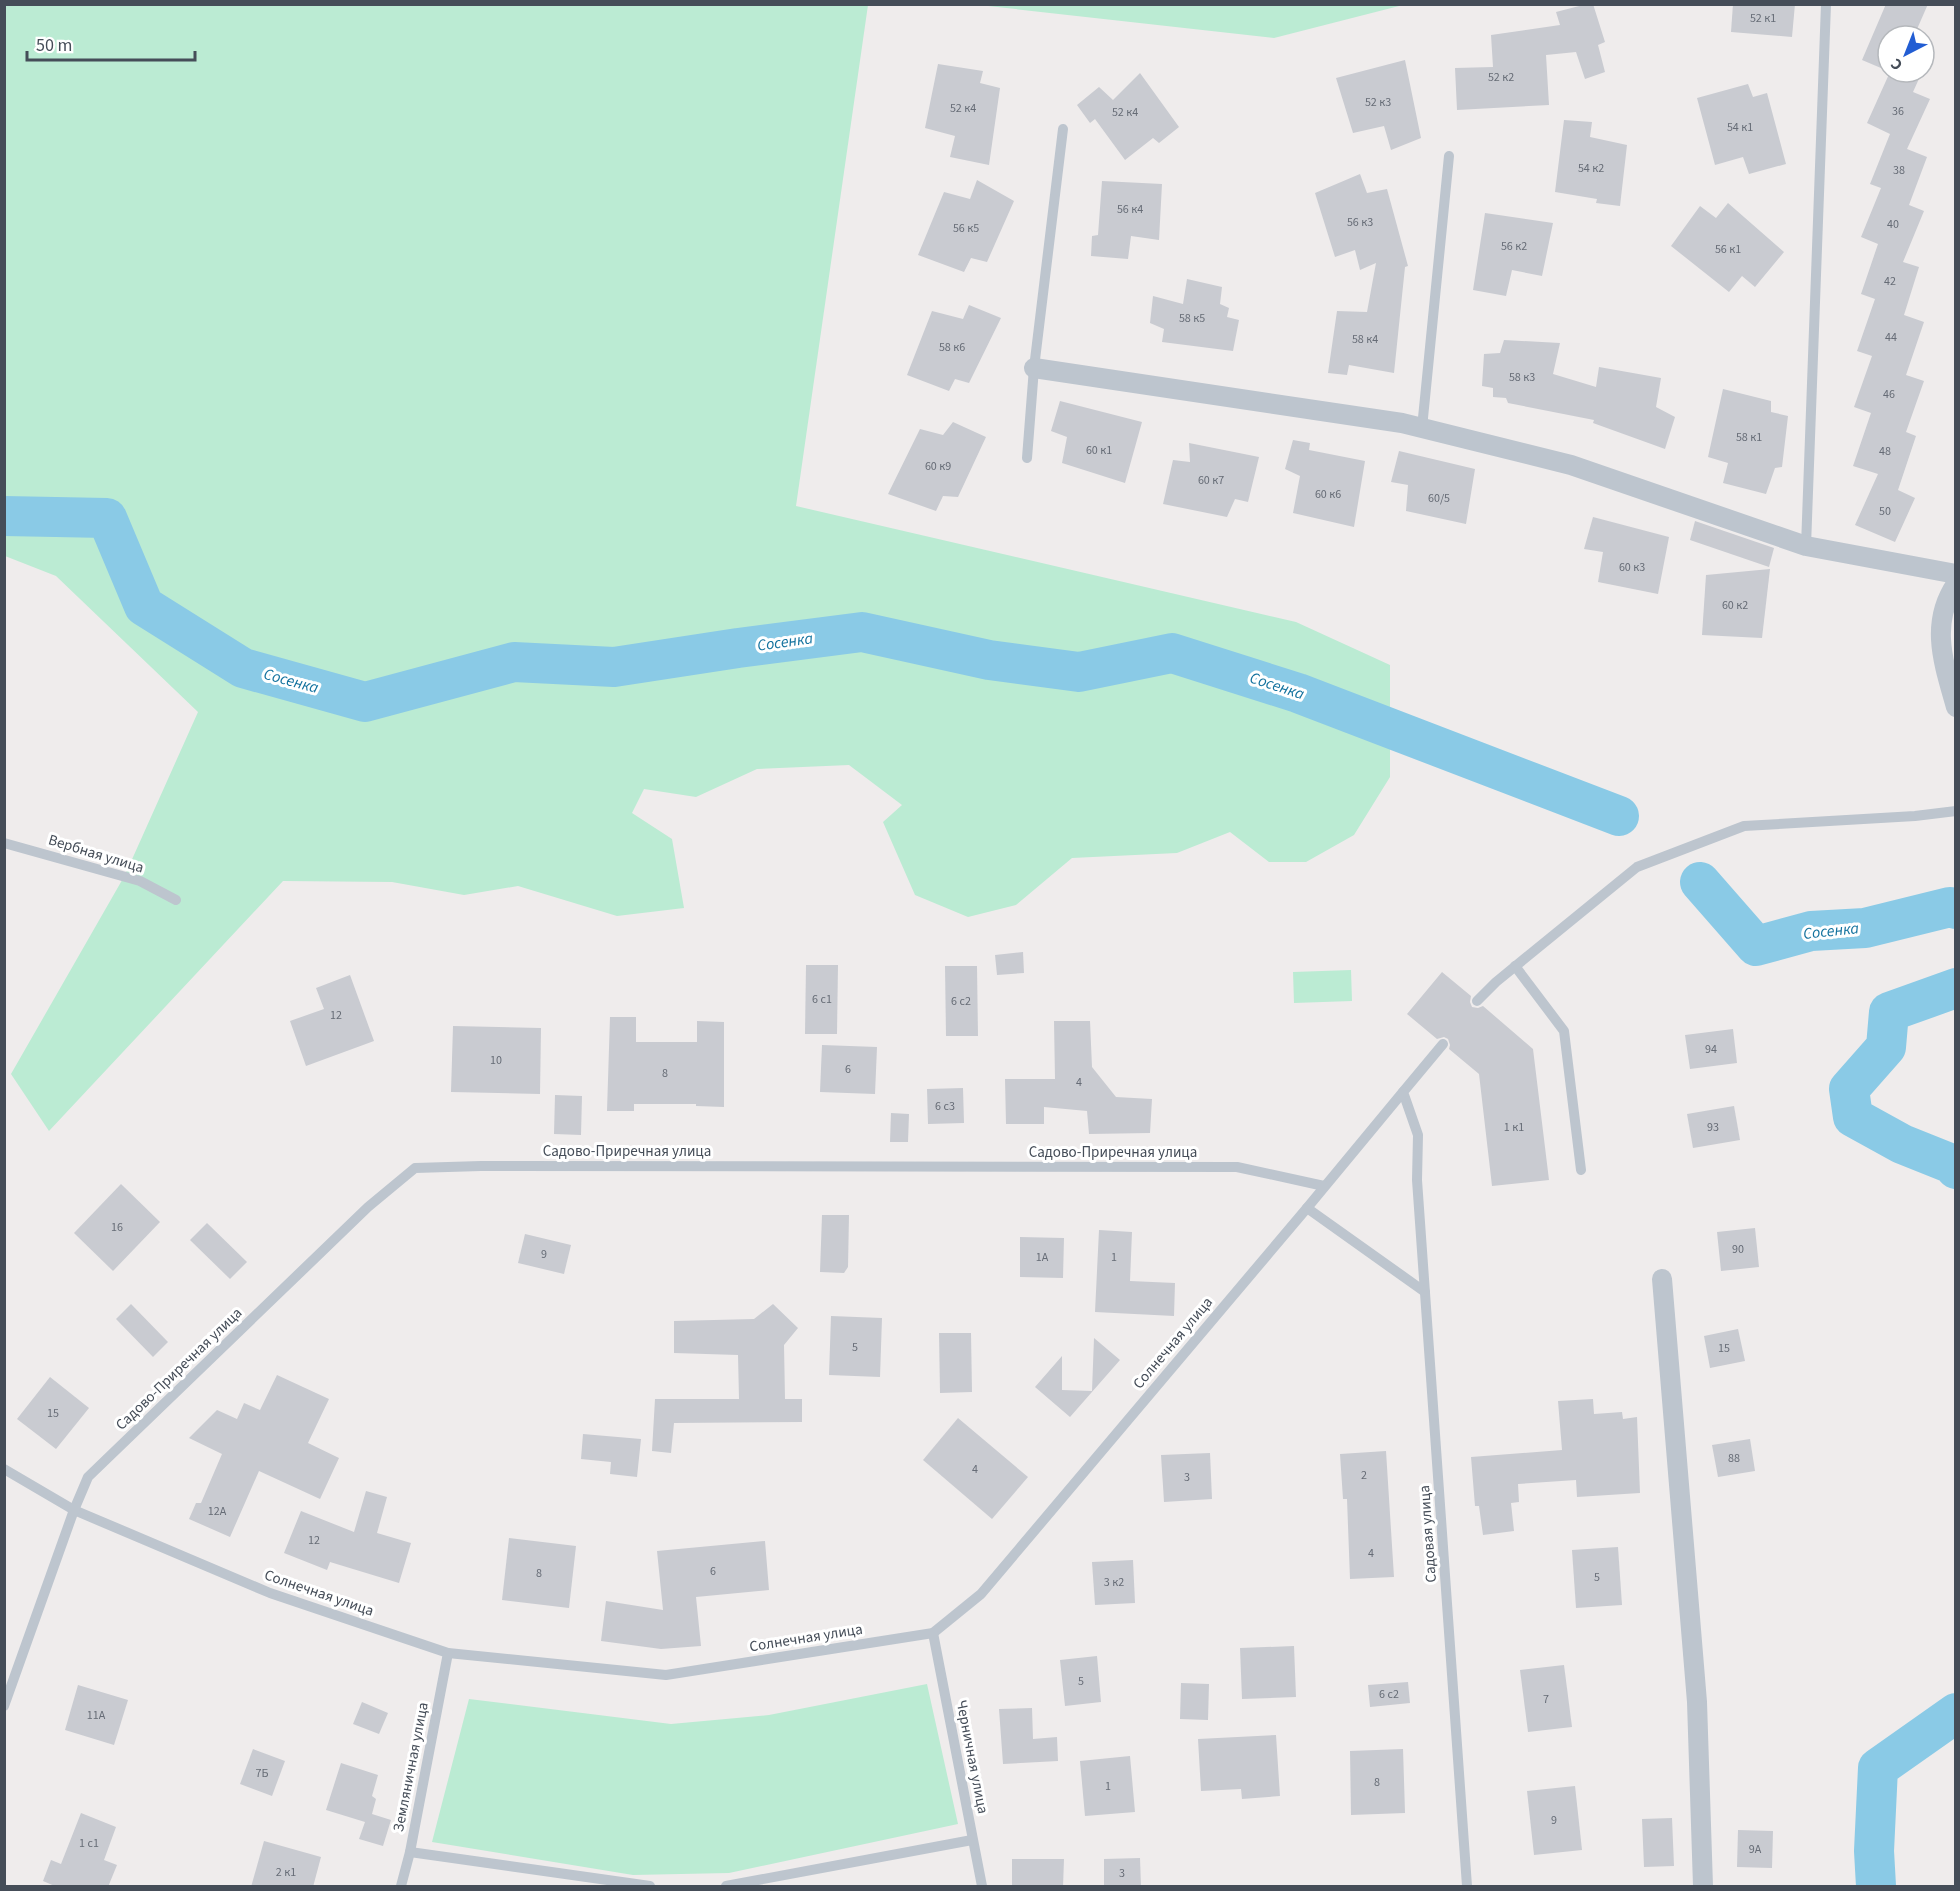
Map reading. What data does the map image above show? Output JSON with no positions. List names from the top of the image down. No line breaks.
{"streets":{"lane":["Вербная улица","Садово-Приречная улица","Солнечная улица","Садовая улица","Черничная улица","Земляничная улица"]},"crossings":[["Садово-Приречная улица","Солнечная улица"],["Солнечная улица","Садовая улица"],["Солнечная улица","Черничная улица"],["Солнечная улица","Земляничная улица"]],"water":["Сосенка"],"house_numbers":["52 к1","52 к2","52 к3","52 к4","36","52 к4","54 к1","54 к2","38","56 к4","56 к3","40","56 к5","56 к2","56 к1","42","58 к5","44","58 к4","58 к6","58 к3","46","58 к1","60 к1","48","60 к9","60 к7","60 к6","60/5","50","60 к3","60 к2","6 с1","6 с2","12","94","10","6","8","4","6 с3","1 к1","93","16","90","9","1А","1","5","15","15","88","4","2","3","12А","12","4","6","8","5","3 к2","5","6 с2","7","11А","7Б","8","1","9","1 с1","9А","2 к1","3"],"scale_bar":"50 m","north":"bottom left"}
